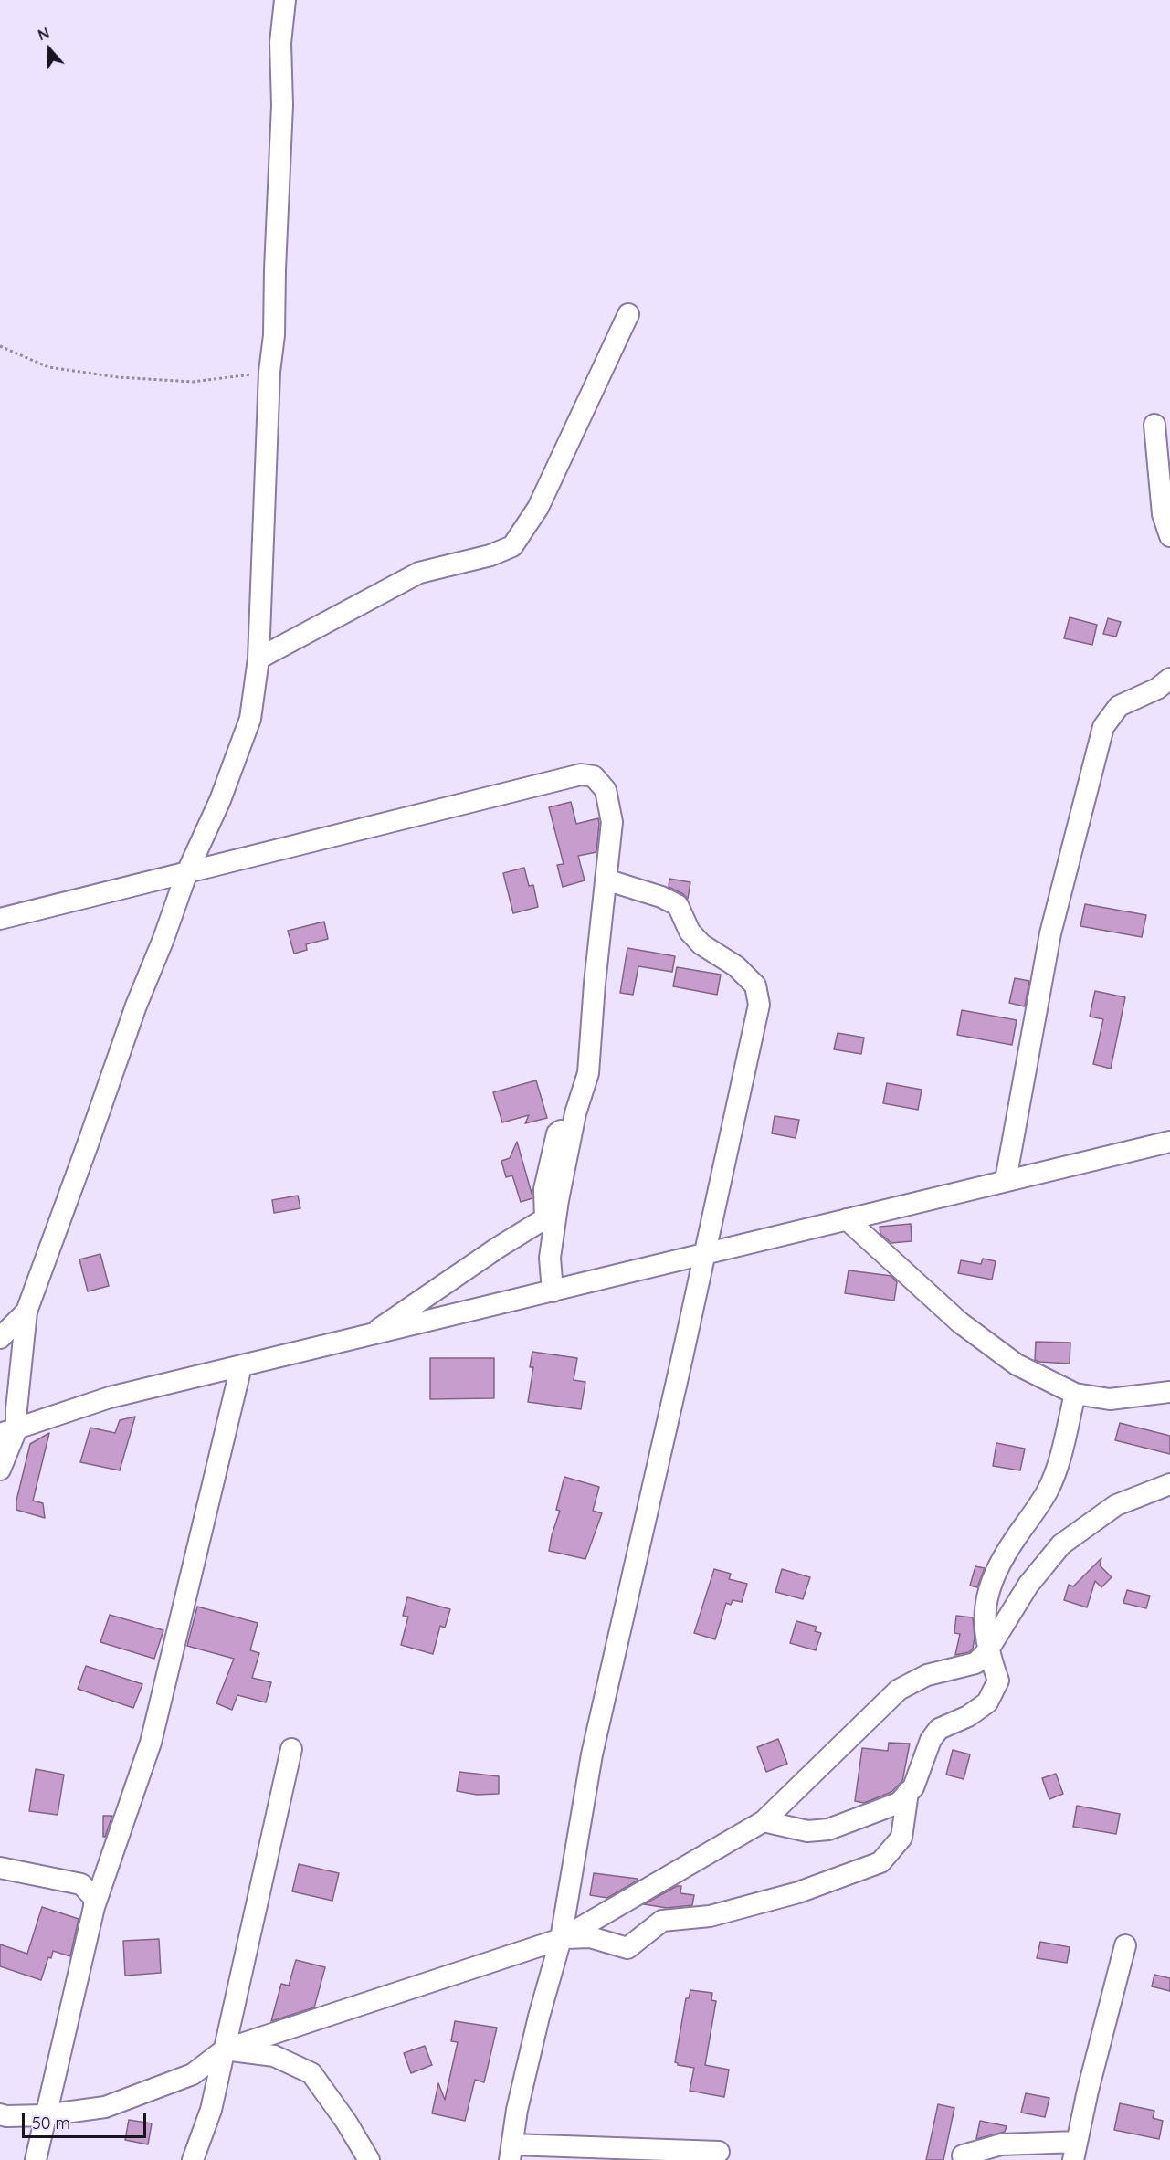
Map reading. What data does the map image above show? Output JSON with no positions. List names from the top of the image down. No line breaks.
{"scale_bar":"50 m","north":"top"}
